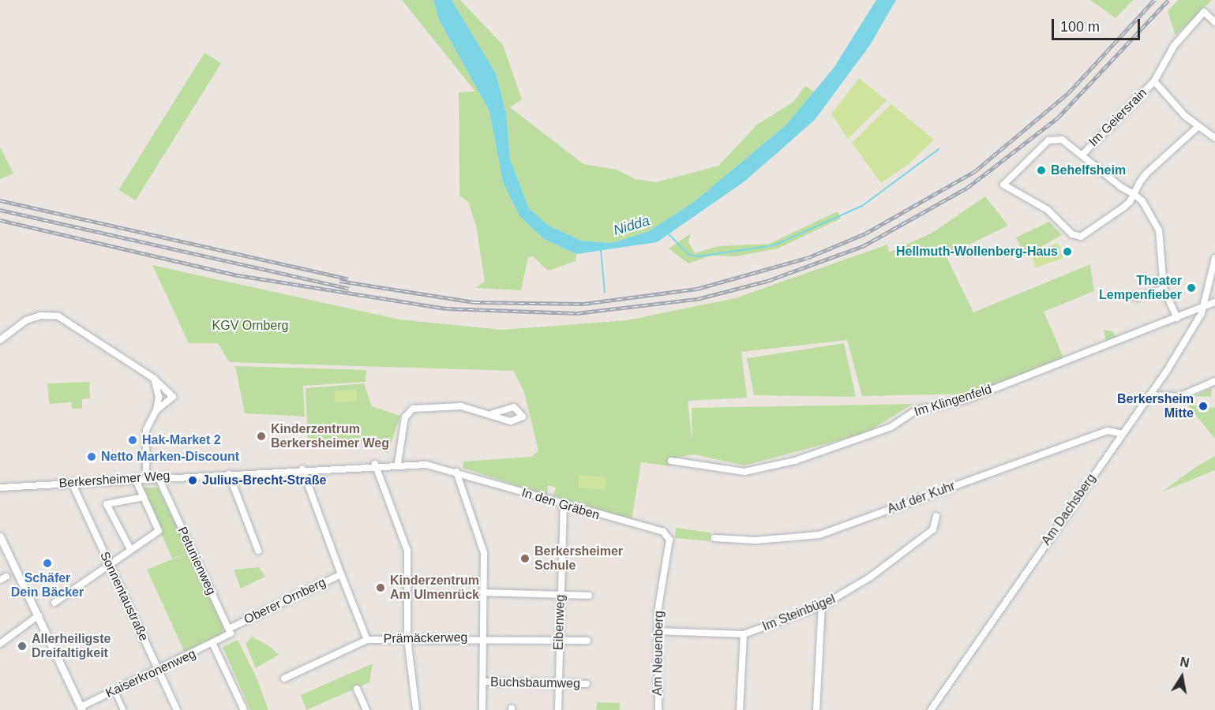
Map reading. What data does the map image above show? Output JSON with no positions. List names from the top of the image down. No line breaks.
{"streets":{"street":["Im Geiersrain","Im Klingenfeld","Berkersheimer Weg","Auf der Kuhr","In den Gräben","Am Dachsberg","Petunienweg","Sonnentaustraße","Oberer Ornberg","Im Steinbügel","Eibenweg","Prämäckerweg","Am Neuenberg","Kaiserkronenweg","Buchsbaumweg"]},"crossings":[["Im Klingenfeld","Am Dachsberg"],["Berkersheimer Weg","In den Gräben"],["Berkersheimer Weg","Petunienweg"],["Berkersheimer Weg","Sonnentaustraße"],["Berkersheimer Weg","Oberer Ornberg"],["Auf der Kuhr","Am Dachsberg"],["In den Gräben","Eibenweg"],["In den Gräben","Prämäckerweg"],["In den Gräben","Am Neuenberg"],["Petunienweg","Oberer Ornberg"],["Petunienweg","Kaiserkronenweg"],["Sonnentaustraße","Kaiserkronenweg"],["Oberer Ornberg","Prämäckerweg"],["Oberer Ornberg","Kaiserkronenweg"],["Im Steinbügel","Am Neuenberg"],["Eibenweg","Buchsbaumweg"],["Prämäckerweg","Buchsbaumweg"]],"water":["Nidda"],"parks":["KGV Ornberg"],"places":["Behelfsheim","Hellmuth-Wollenberg-Haus","Theater Lempenfieber","Berkersheim Mitte","Kinderzentrum Berkersheimer Weg","Hak-Market 2","Netto Marken-Discount","Julius-Brecht-Straße","Berkersheimer Schule","Schäfer Dein Bäcker","Kinderzentrum Am Ulmenrück","Allerheiligste Dreifaltigkeit"],"scale_bar":"100 m","north":"top"}
